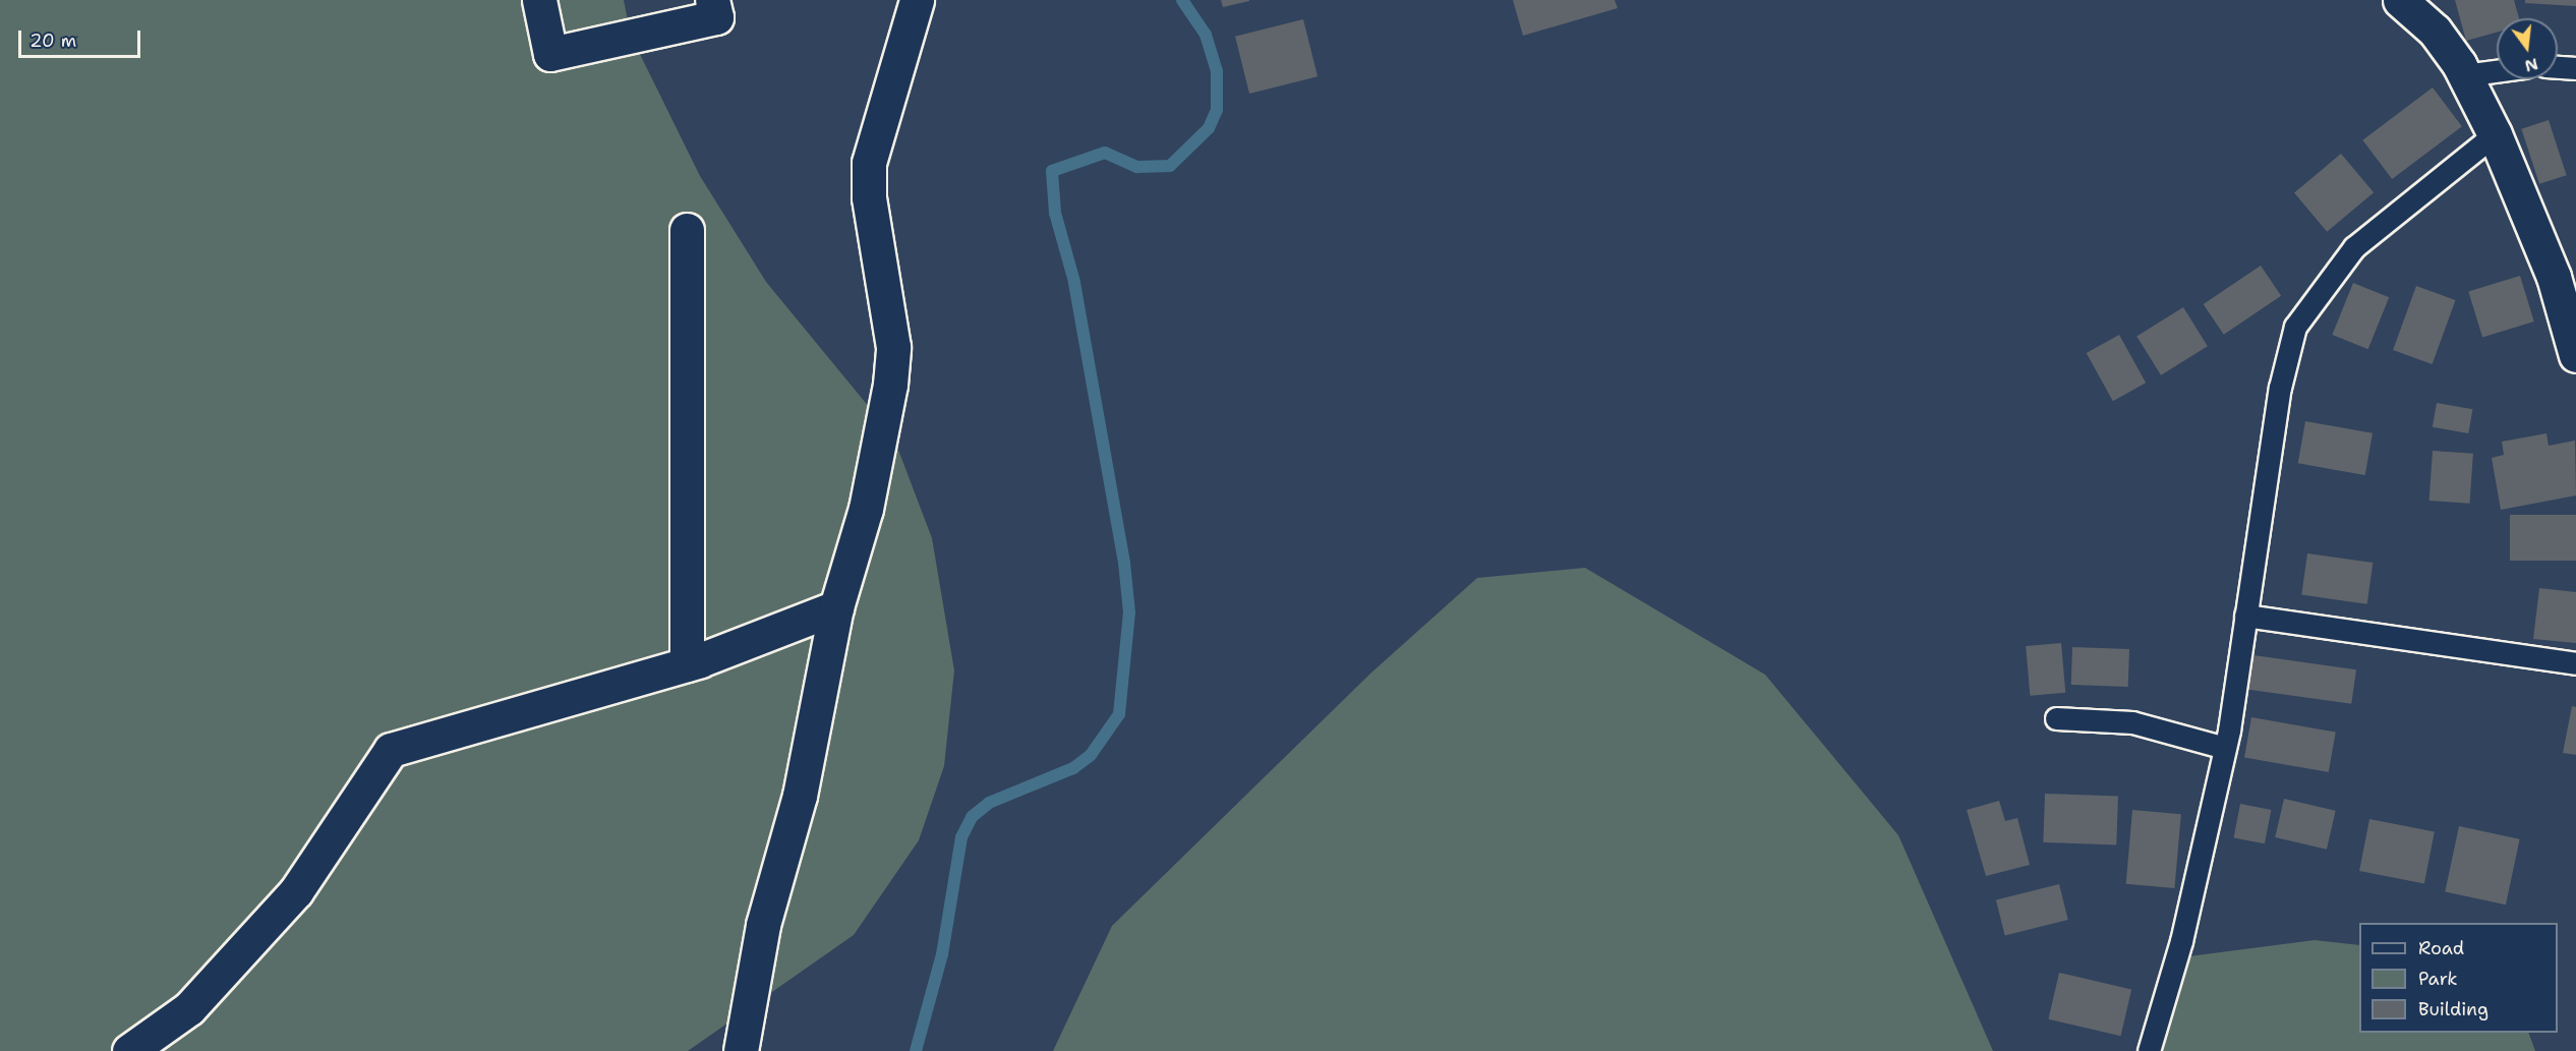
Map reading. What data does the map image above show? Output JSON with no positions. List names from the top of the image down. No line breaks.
{"legend":["Road","Park","Building"],"scale_bar":"20 m","north":"bottom"}
